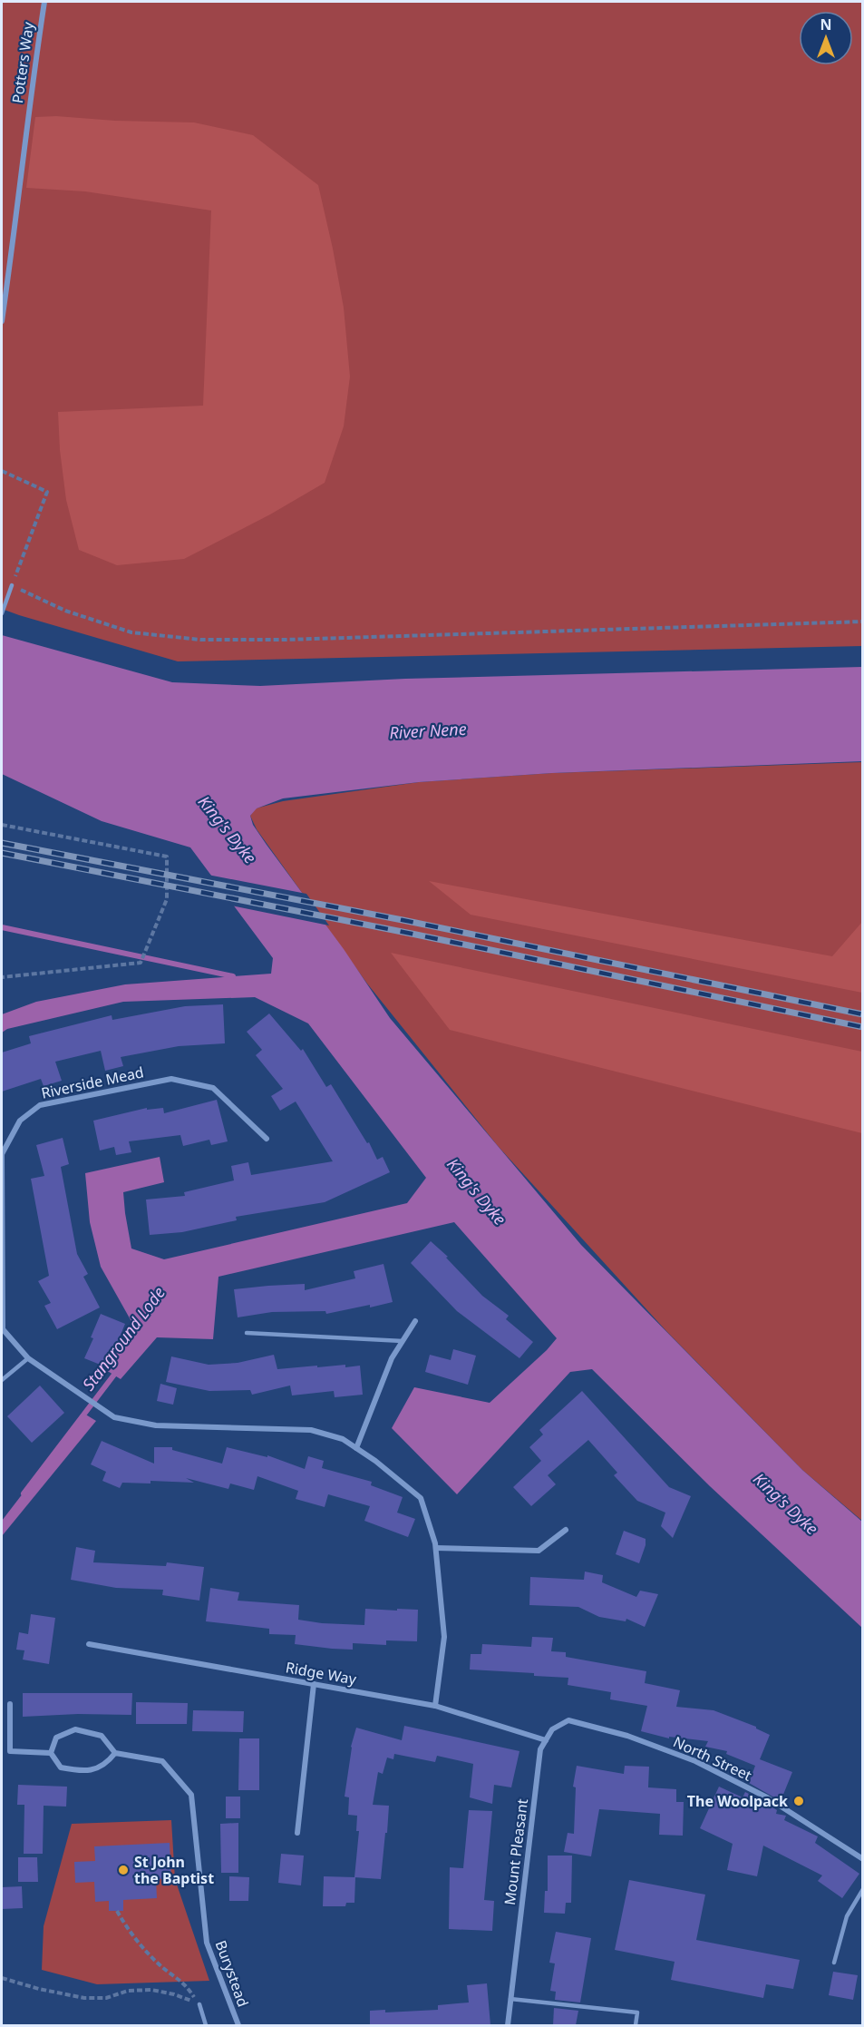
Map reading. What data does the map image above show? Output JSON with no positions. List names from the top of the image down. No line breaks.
{"streets":{"street":["Potters Way","Riverside Mead","Ridge Way","North Street","Mount Pleasant","Burystead"]},"crossings":[["Riverside Mead","Ridge Way"],["Ridge Way","North Street"],["Ridge Way","Mount Pleasant"],["North Street","Mount Pleasant"]],"water":["River Nene","King's Dyke","Stanground Lode"],"places":["The Woolpack","St John the Baptist"],"north":"top"}
